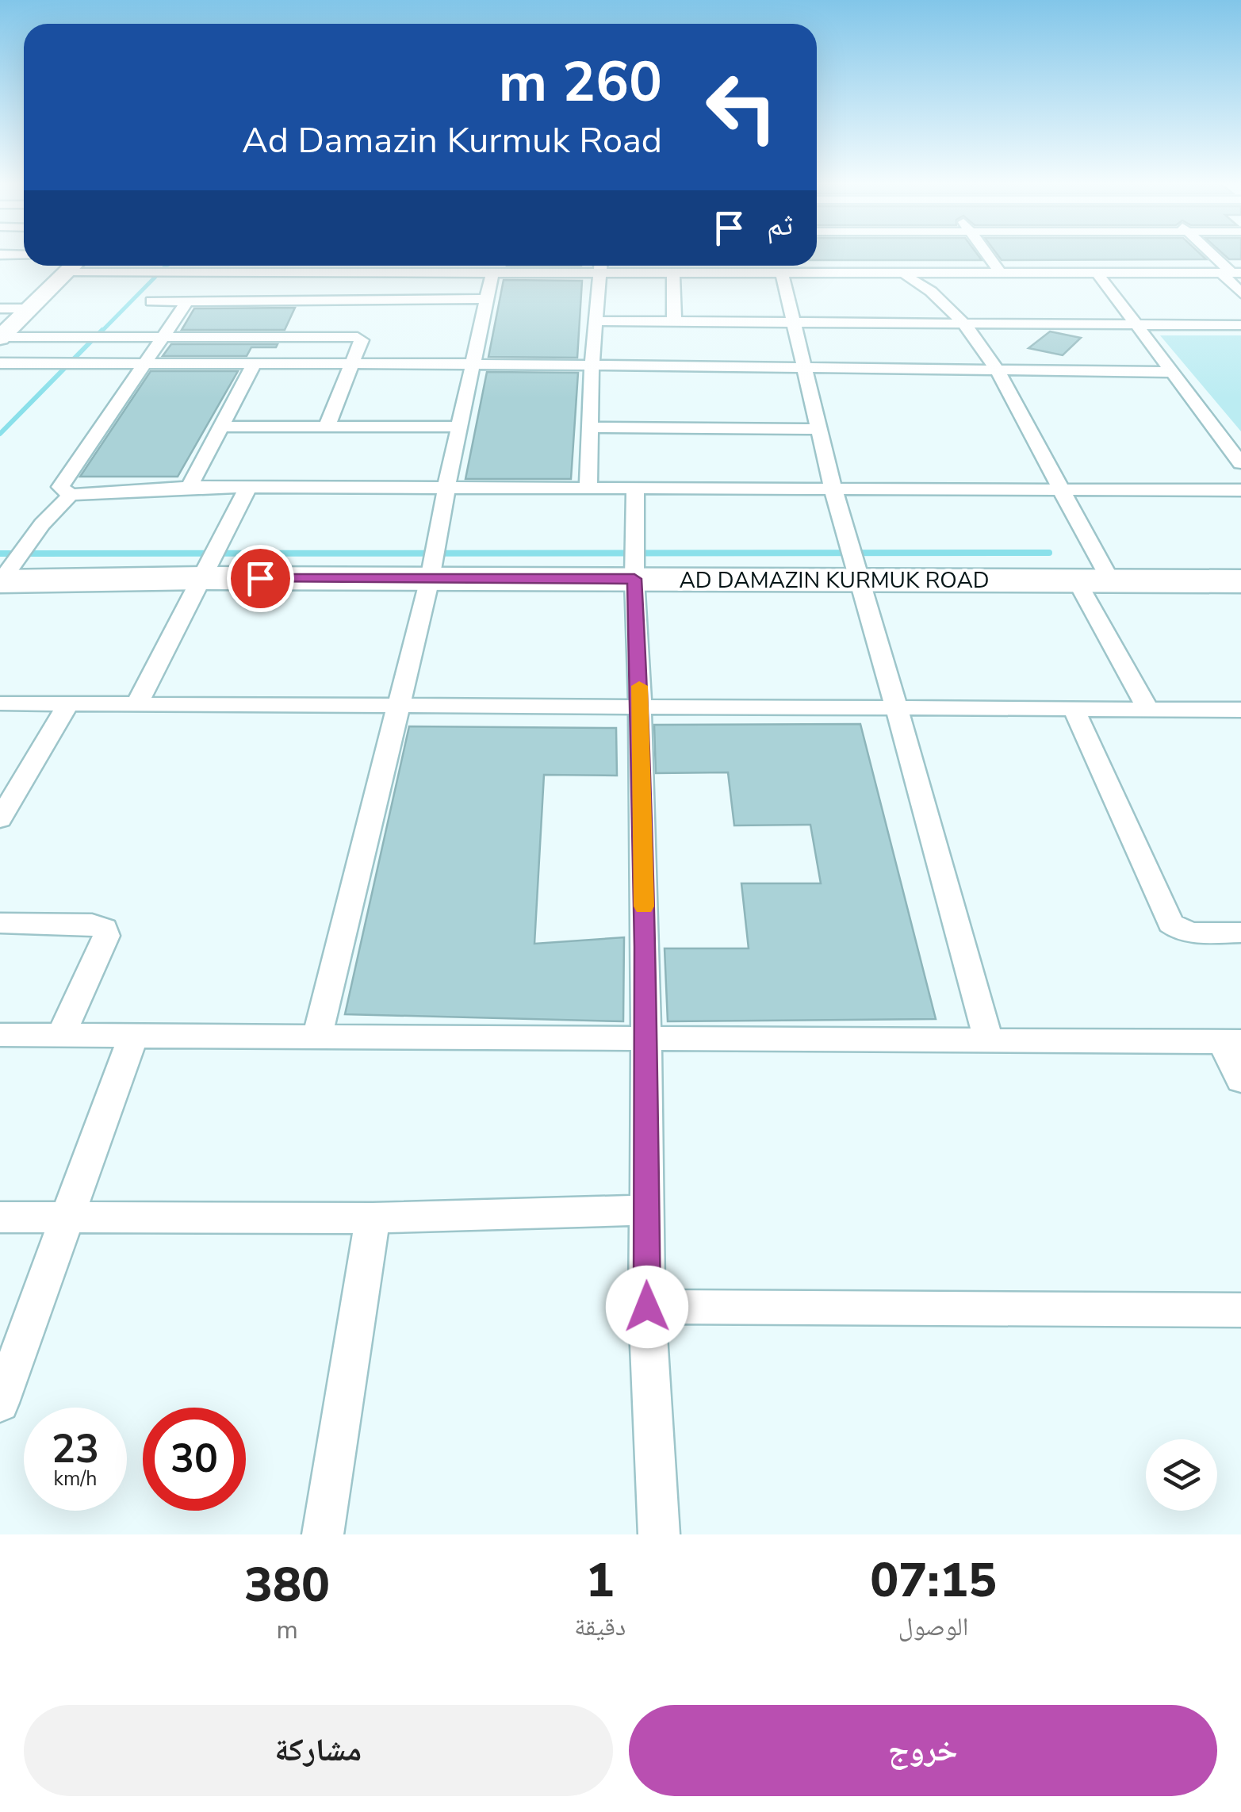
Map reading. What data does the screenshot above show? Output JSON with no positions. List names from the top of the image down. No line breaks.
{"streets":{"highway":["AD DAMAZIN KURMUK ROAD"]},"page":{"turn":["260 m","Ad Damazin Kurmuk Road"],"then":"ثم","speed":"23 km/h","limit":"30","eta":["07:15","الوصول","1","دقيقة","380","m"],"buttons":["خروج","مشاركة"]}}
